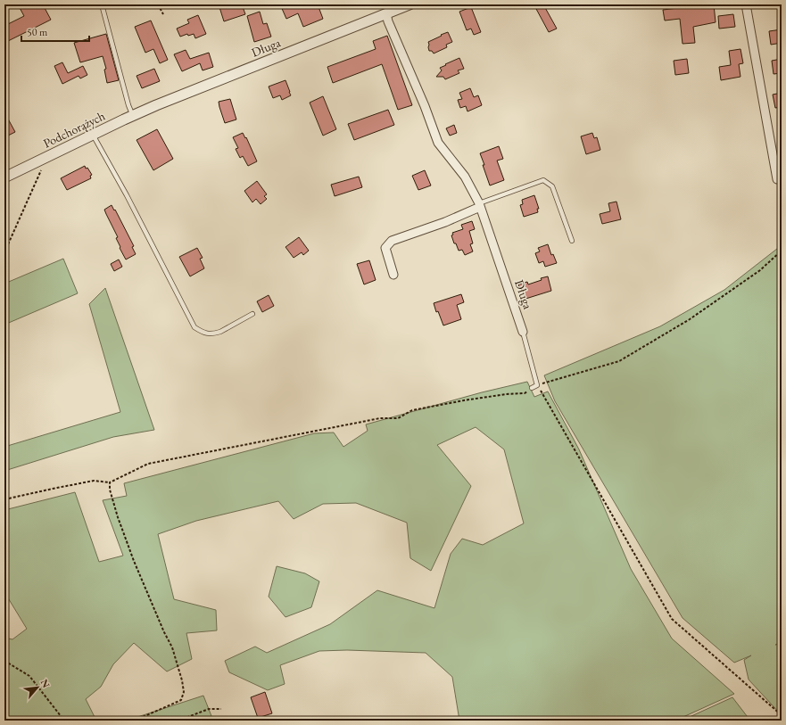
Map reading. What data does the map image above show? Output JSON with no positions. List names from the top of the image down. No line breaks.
{"streets":{"street":["Długa","Podchorążych"]},"crossings":[["Długa","Podchorążych"]],"scale_bar":"50 m","north":"top right"}
